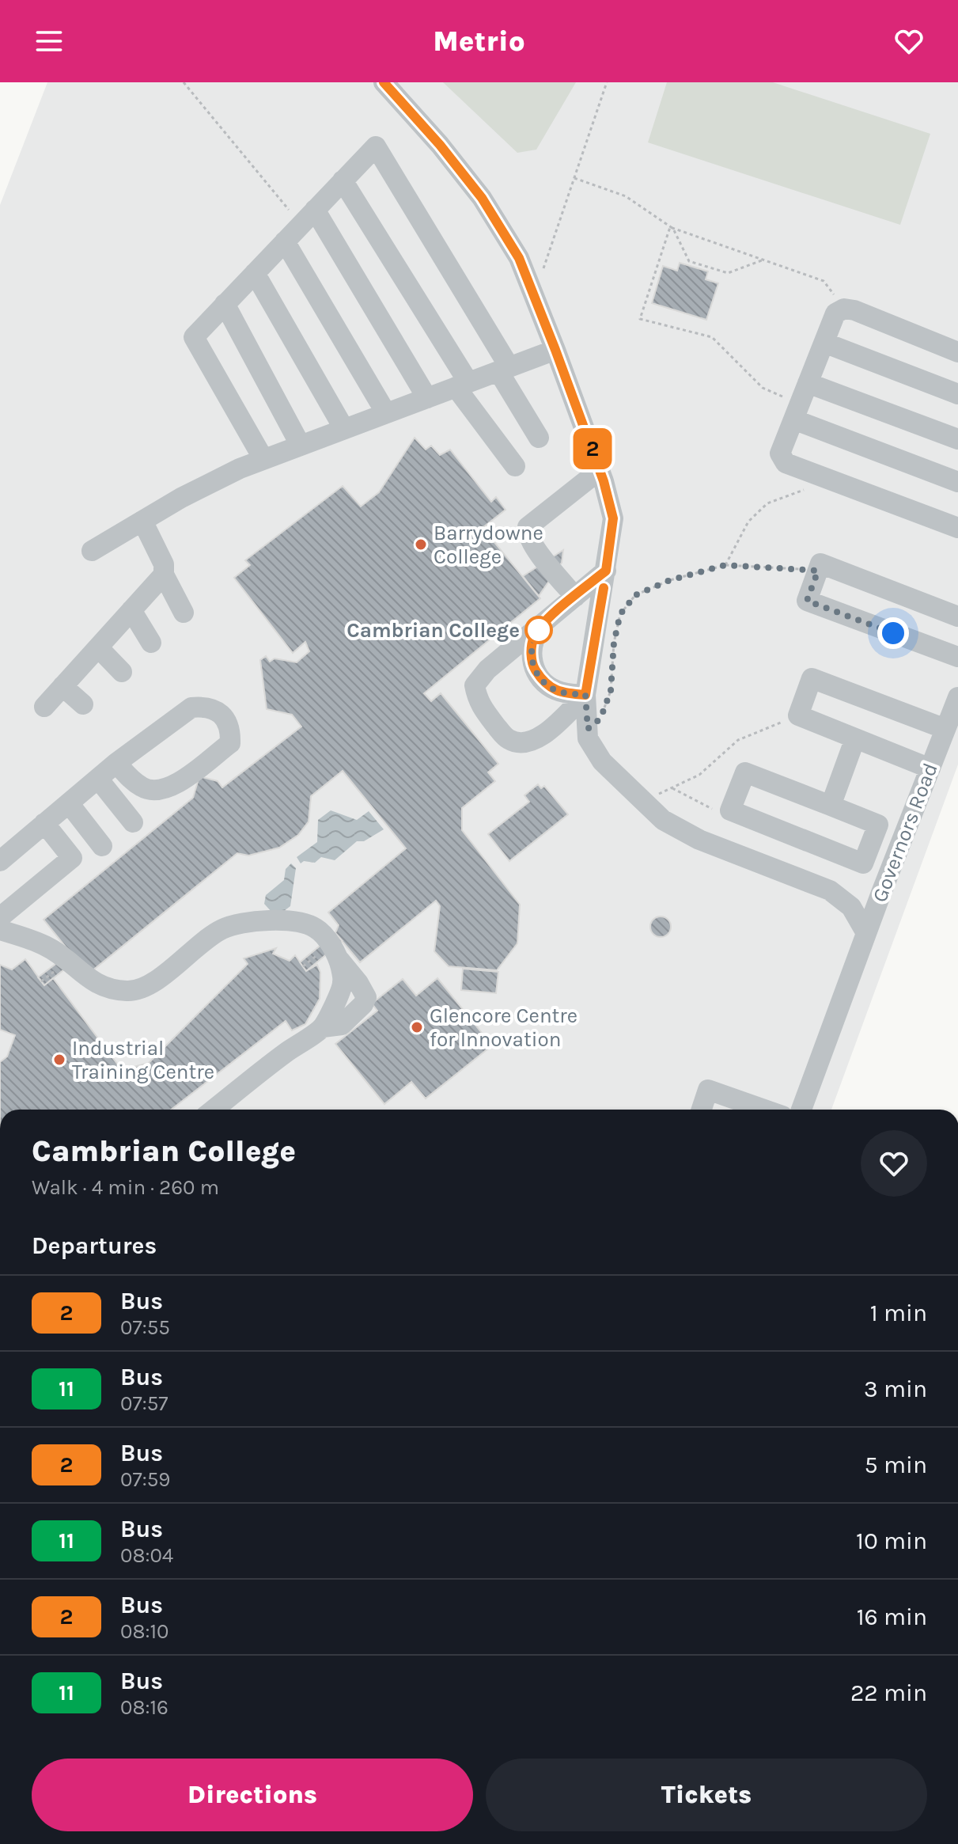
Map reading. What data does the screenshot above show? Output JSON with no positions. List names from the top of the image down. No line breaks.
{"streets":{"street":["Governors Road"]},"places":["Barrydowne College","Cambrian College","Glencore Centre for Innovation","Industrial Training Centre"],"lines":["bus line 2"],"page":{"header":"Metrio","on_map":"2","heading":[["Cambrian College","Walk · 4 min · 260 m"],"Departures"],"list":[{"mark":"2","name":"Bus","note":"07:55","value":"1 min"},{"mark":"11","name":"Bus","note":"07:57","value":"3 min"},{"mark":"2","name":"Bus","note":"07:59","value":"5 min"},{"mark":"11","name":"Bus","note":"08:04","value":"10 min"},{"mark":"2","name":"Bus","note":"08:10","value":"16 min"},{"mark":"11","name":"Bus","note":"08:16","value":"22 min"}],"buttons":["Directions","Tickets"]}}
